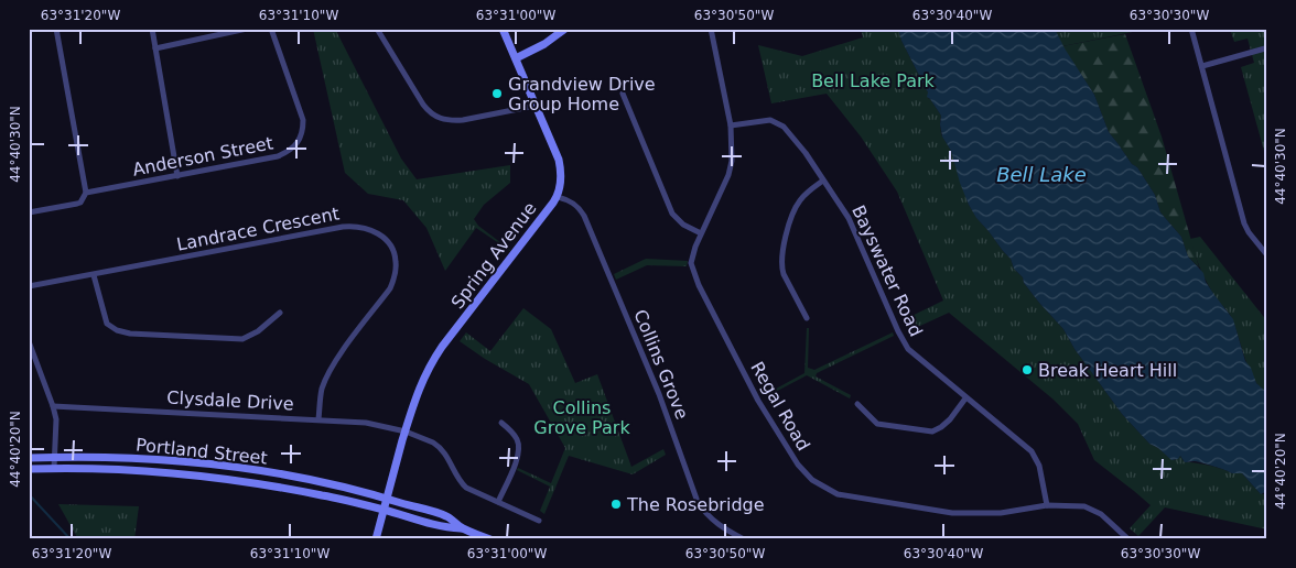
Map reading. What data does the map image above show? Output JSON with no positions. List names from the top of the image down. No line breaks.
{"streets":{"main road":["Spring Avenue","Portland Street"],"street":["Anderson Street","Landrace Crescent","Bayswater Road","Collins Grove","Clysdale Drive","Regal Road"]},"crossings":[["Landrace Crescent","Clysdale Drive"],["Spring Avenue","Collins Grove"],["Spring Avenue","Clysdale Drive"],["Spring Avenue","Portland Street"],["Bayswater Road","Regal Road"]],"water":["Bell Lake"],"parks":["Bell Lake Park","Collins Grove Park"],"places":["Grandview Drive Group Home","Break Heart Hill","The Rosebridge"],"coordinates":["63°31'20\"W","63°31'10\"W","63°31'00\"W","63°30'50\"W","63°30'40\"W","63°30'30\"W","44°40'30\"N","44°40'20\"N"]}
